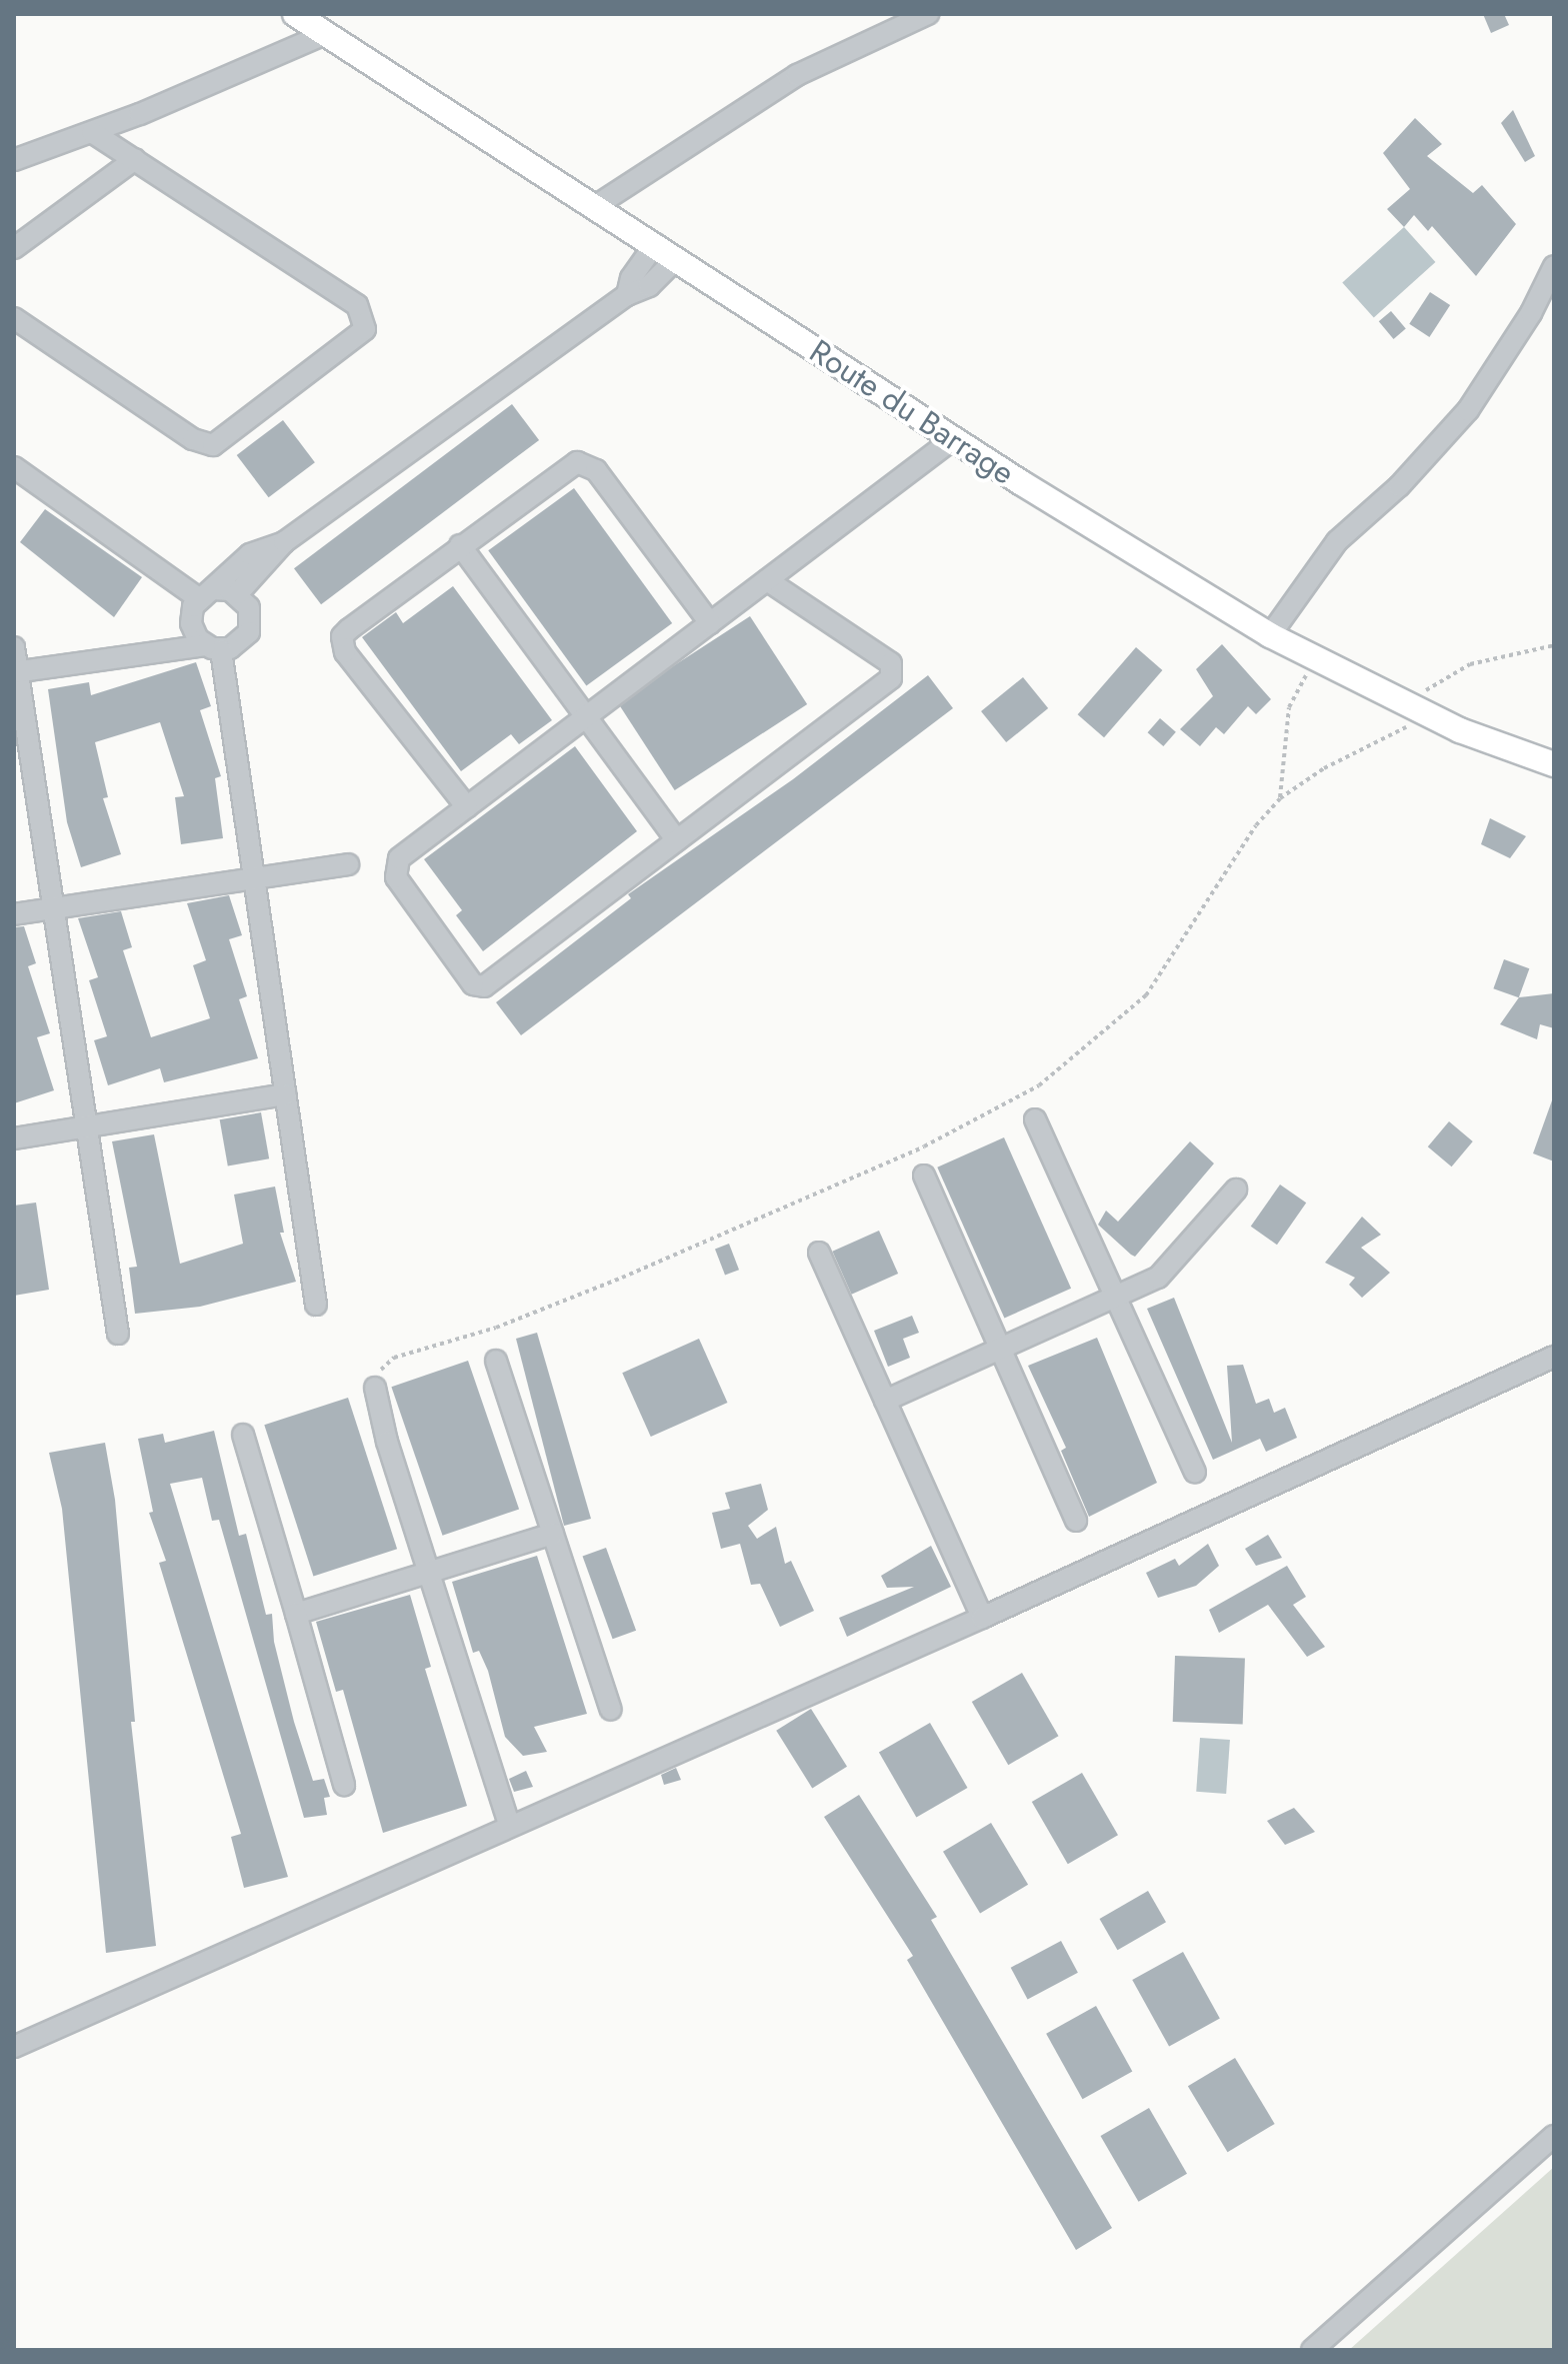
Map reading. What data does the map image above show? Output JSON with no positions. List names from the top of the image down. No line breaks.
{"streets":{"main road":["Route du Barrage"]}}
